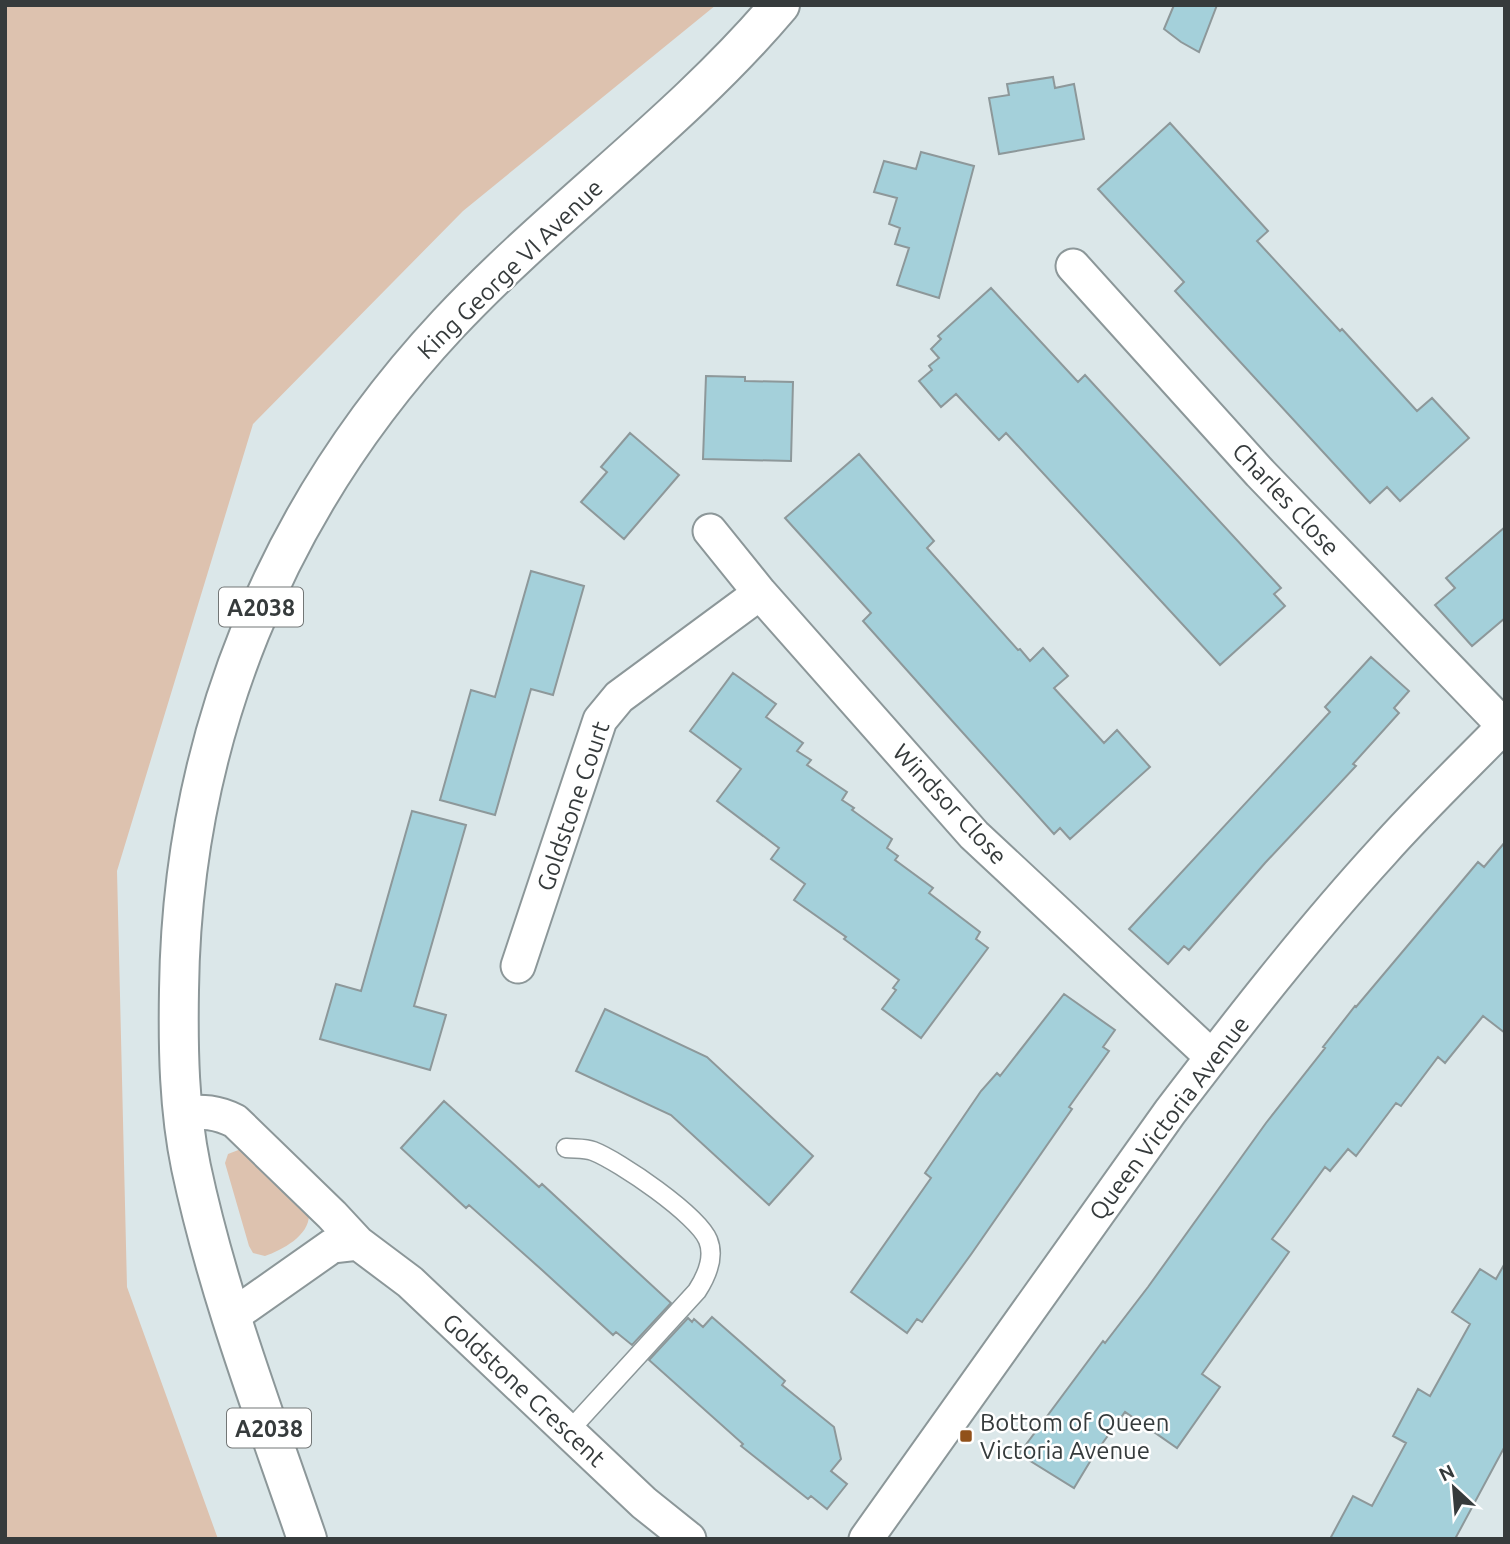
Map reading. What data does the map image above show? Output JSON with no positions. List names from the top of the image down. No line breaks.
{"streets":{"main road":["King George VI Avenue","A2038"],"street":["Charles Close","Windsor Close","Goldstone Court","Queen Victoria Avenue","Goldstone Crescent"]},"crossings":[["King George VI Avenue","Goldstone Crescent"],["Charles Close","Queen Victoria Avenue"],["Windsor Close","Goldstone Court"],["Windsor Close","Queen Victoria Avenue"]],"places":{"transit":["Bottom of Queen Victoria Avenue"]},"north":"top left"}
